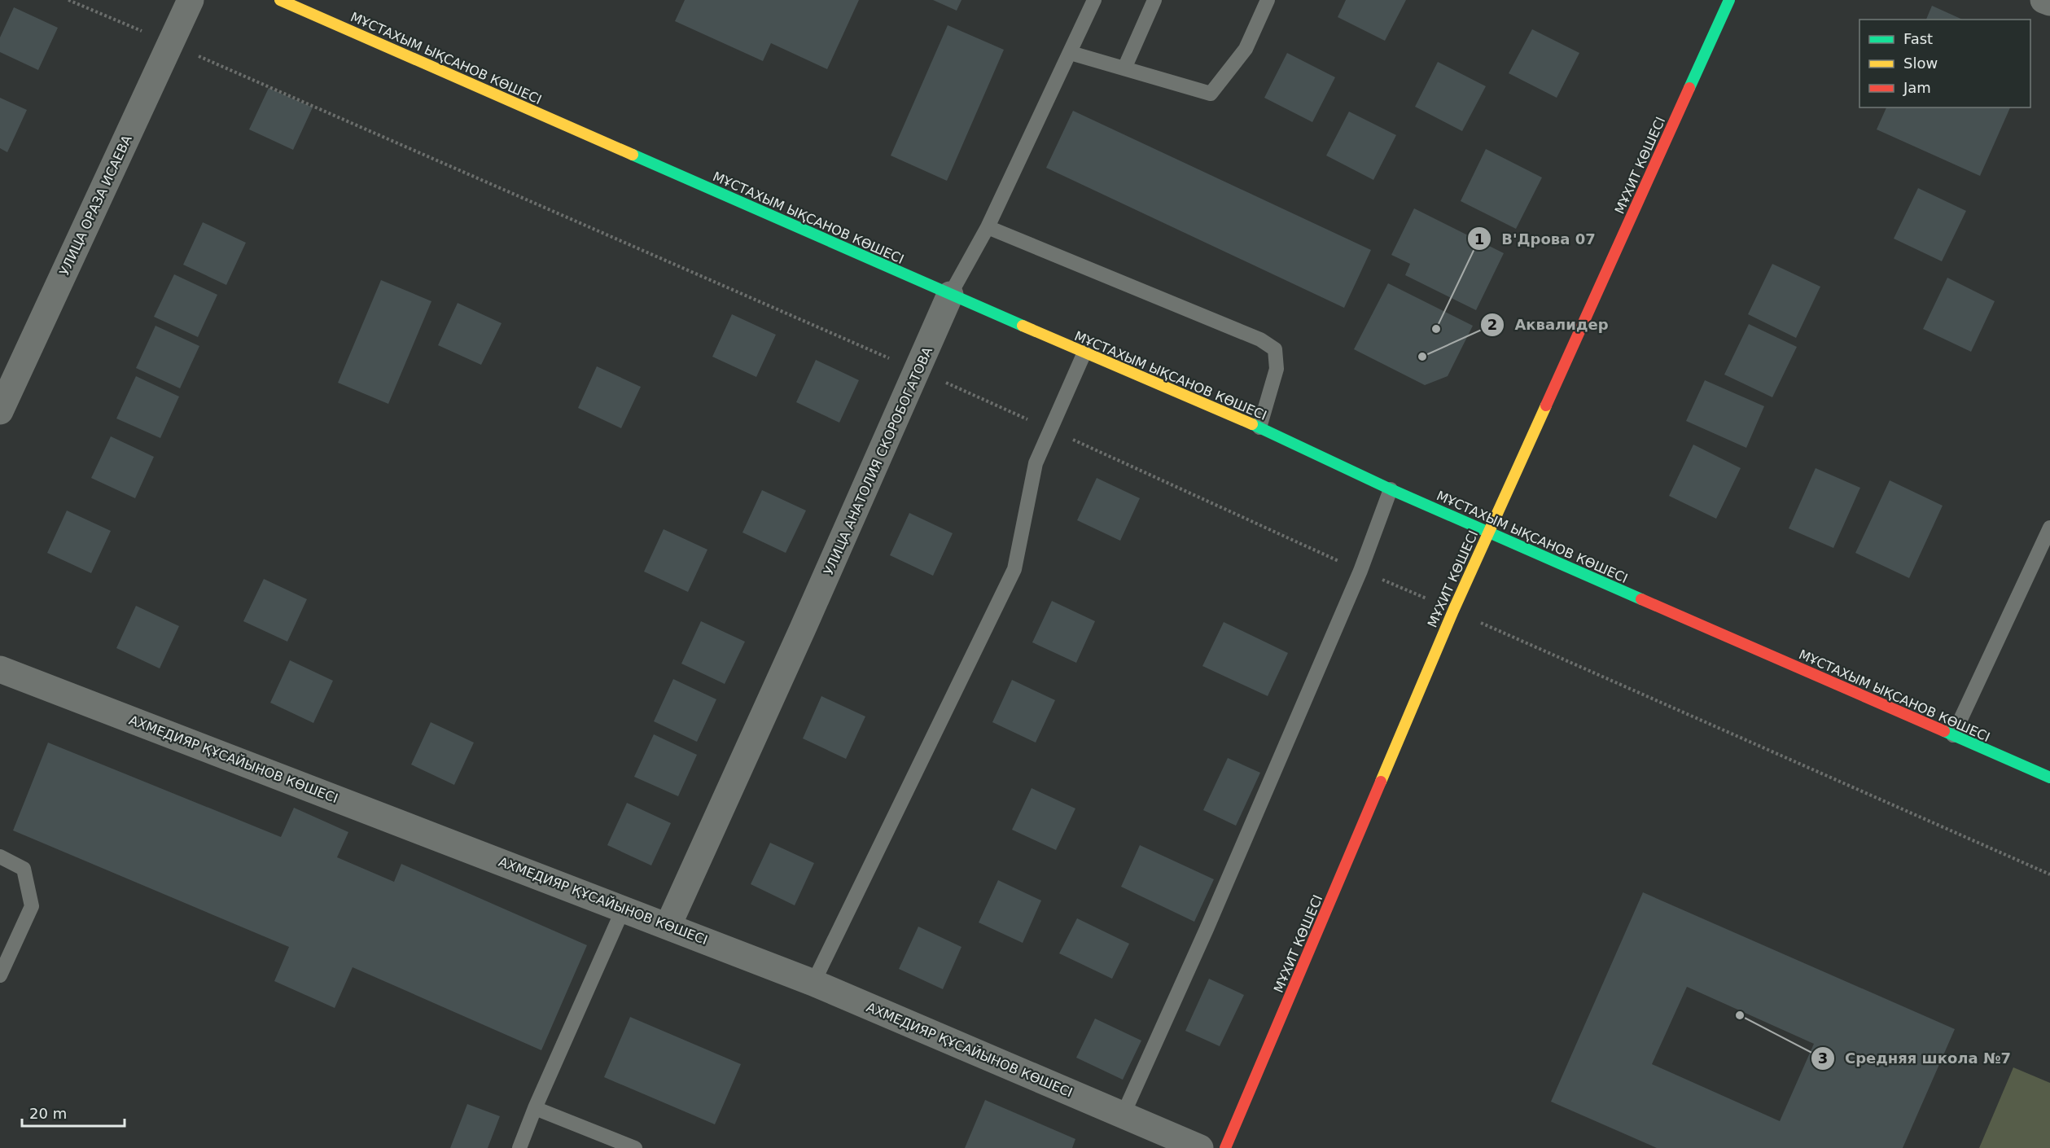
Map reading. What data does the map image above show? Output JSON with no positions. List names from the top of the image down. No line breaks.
{"streets":{"street":["МҰСТАХЫМ ЫҚСАНОВ КӨШЕСІ","МҰХИТ КӨШЕСІ","УЛИЦА ОРАЗА ИСАЕВА","УЛИЦА АНАТОЛИЯ СКОРОБОГАТОВА","АХМЕДИЯР ҚҰСАЙЫНОВ КӨШЕСІ"]},"crossings":[["МҰСТАХЫМ ЫҚСАНОВ КӨШЕСІ","МҰХИТ КӨШЕСІ"],["МҰСТАХЫМ ЫҚСАНОВ КӨШЕСІ","УЛИЦА АНАТОЛИЯ СКОРОБОГАТОВА"],["УЛИЦА АНАТОЛИЯ СКОРОБОГАТОВА","АХМЕДИЯР ҚҰСАЙЫНОВ КӨШЕСІ"]],"places":["В'Дрова 07","Аквалидер","Средняя школа №7"],"legend":["Fast","Slow","Jam"],"scale_bar":"20 m"}
